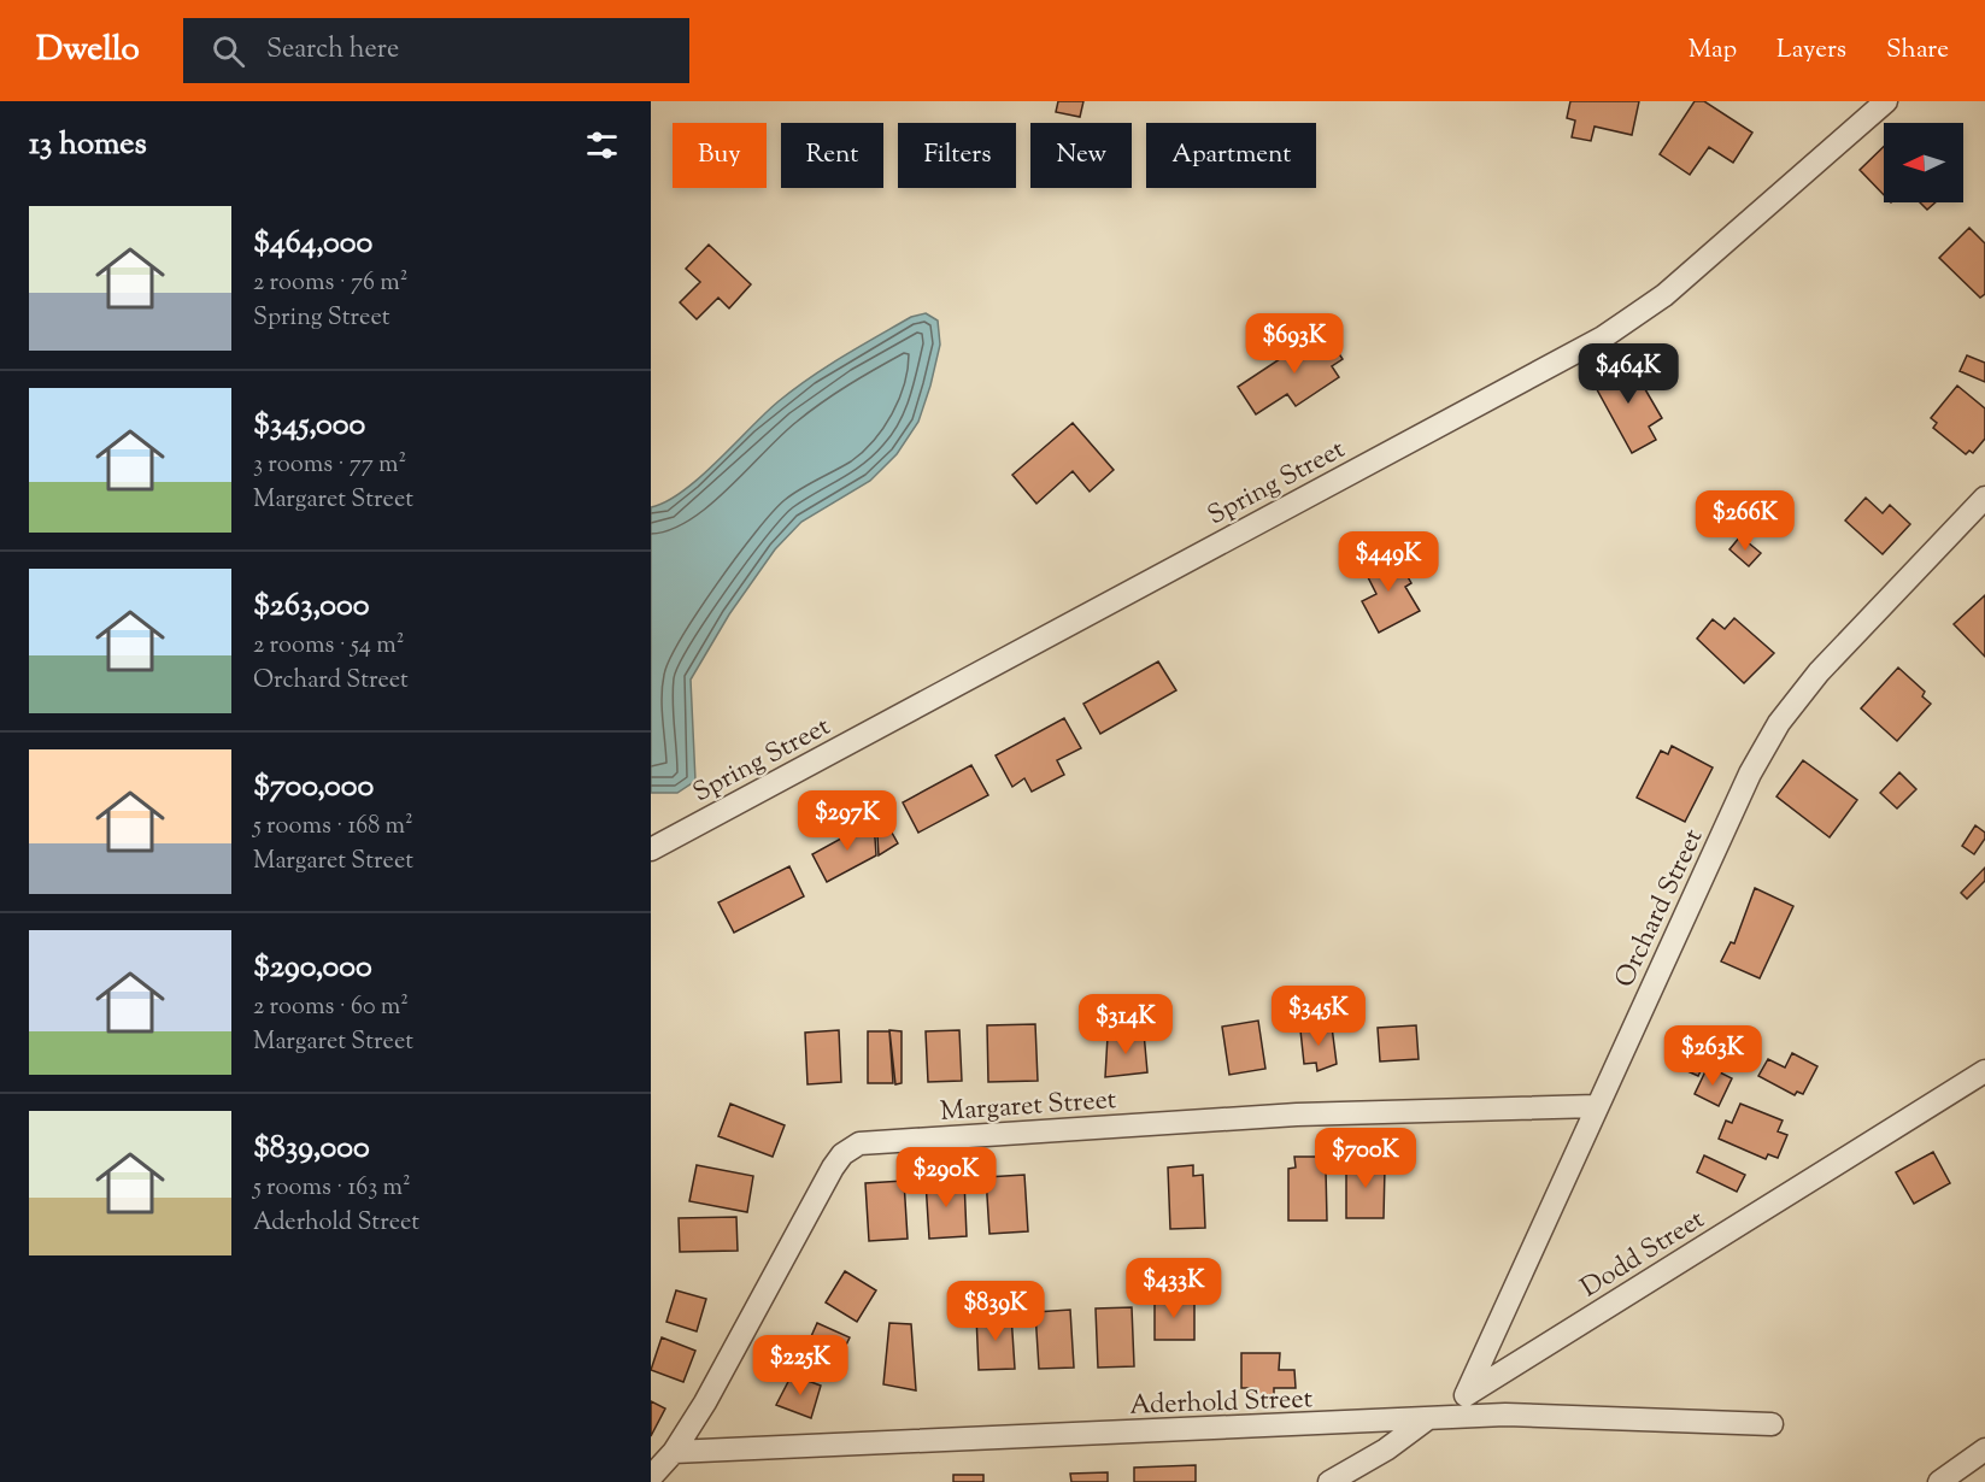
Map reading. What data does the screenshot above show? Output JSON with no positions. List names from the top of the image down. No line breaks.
{"streets":{"street":["Spring Street","Orchard Street","Margaret Street","Dodd Street","Aderhold Street"]},"crossings":[["Orchard Street","Margaret Street"],["Orchard Street","Dodd Street"],["Margaret Street","Aderhold Street"],["Dodd Street","Aderhold Street"]],"north":"left","page":{"header":"Dwello","search":"Search here","nav":["Map","Layers","Share"],"heading":"13 homes","chip":["Buy","Rent","Filters","New","Apartment"],"list":[{"name":"$464,000","note":"2 rooms · 76 m² · Spring Street"},{"name":"$345,000","note":"3 rooms · 77 m² · Margaret Street"},{"name":"$263,000","note":"2 rooms · 54 m² · Orchard Street"},{"name":"$700,000","note":"5 rooms · 168 m² · Margaret Street"},{"name":"$290,000","note":"2 rooms · 60 m² · Margaret Street"},{"name":"$839,000","note":"5 rooms · 163 m² · Aderhold Street"}],"price":["$693K","$464K","$266K","$449K","$297K","$345K","$314K","$263K","$700K","$290K","$433K","$839K","$225K"]}}
